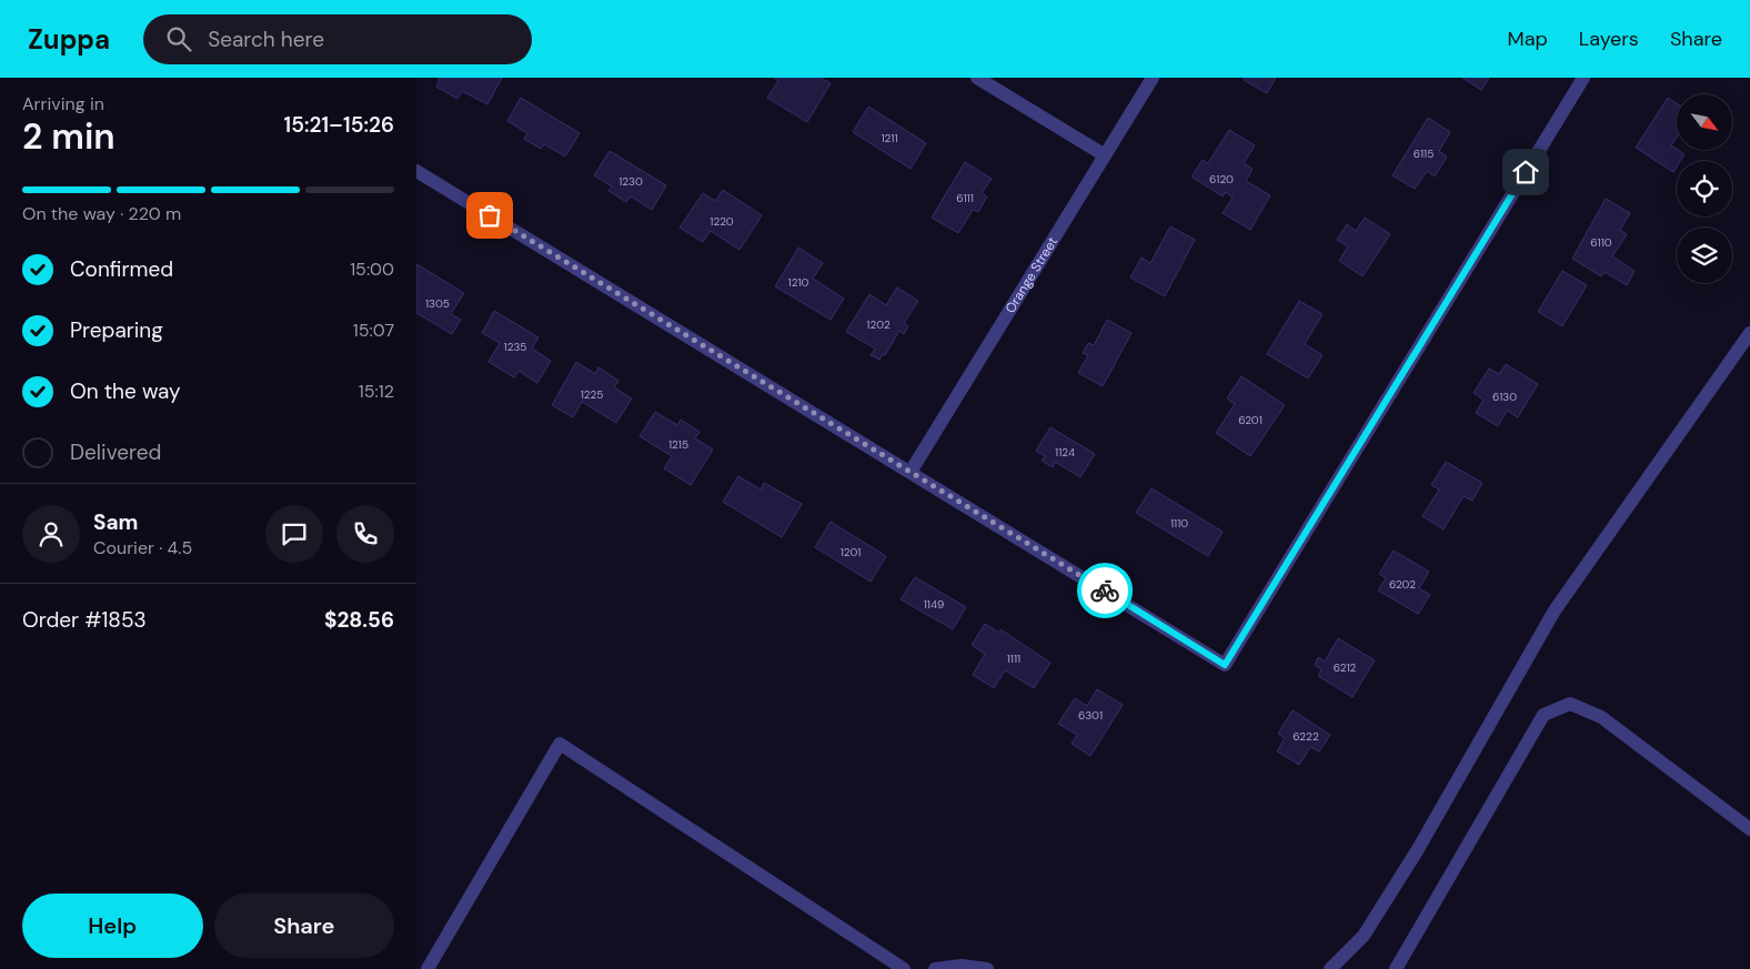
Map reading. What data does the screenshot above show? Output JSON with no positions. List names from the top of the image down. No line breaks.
{"streets":{"street":["Orange Street"]},"house_numbers":["1211","6115","6120","1230","6111","1220","6110","1210","1305","1202","1235","1225","6130","6201","1215","1124","1110","1201","6202","1149","1111","6212","6301","6222"],"north":"bottom right","page":{"header":"Zuppa","search":"Search here","nav":["Map","Layers","Share"],"heading":["2 min","Arriving in","15:21–15:26"],"panel":["Sam","Courier · 4.5","Order #1853","$28.56"],"bar":"On the way · 220 m","list":[["Confirmed","15:00"],["Preparing","15:07"],["On the way","15:12"],"Delivered"],"buttons":["Help","Share"]}}
